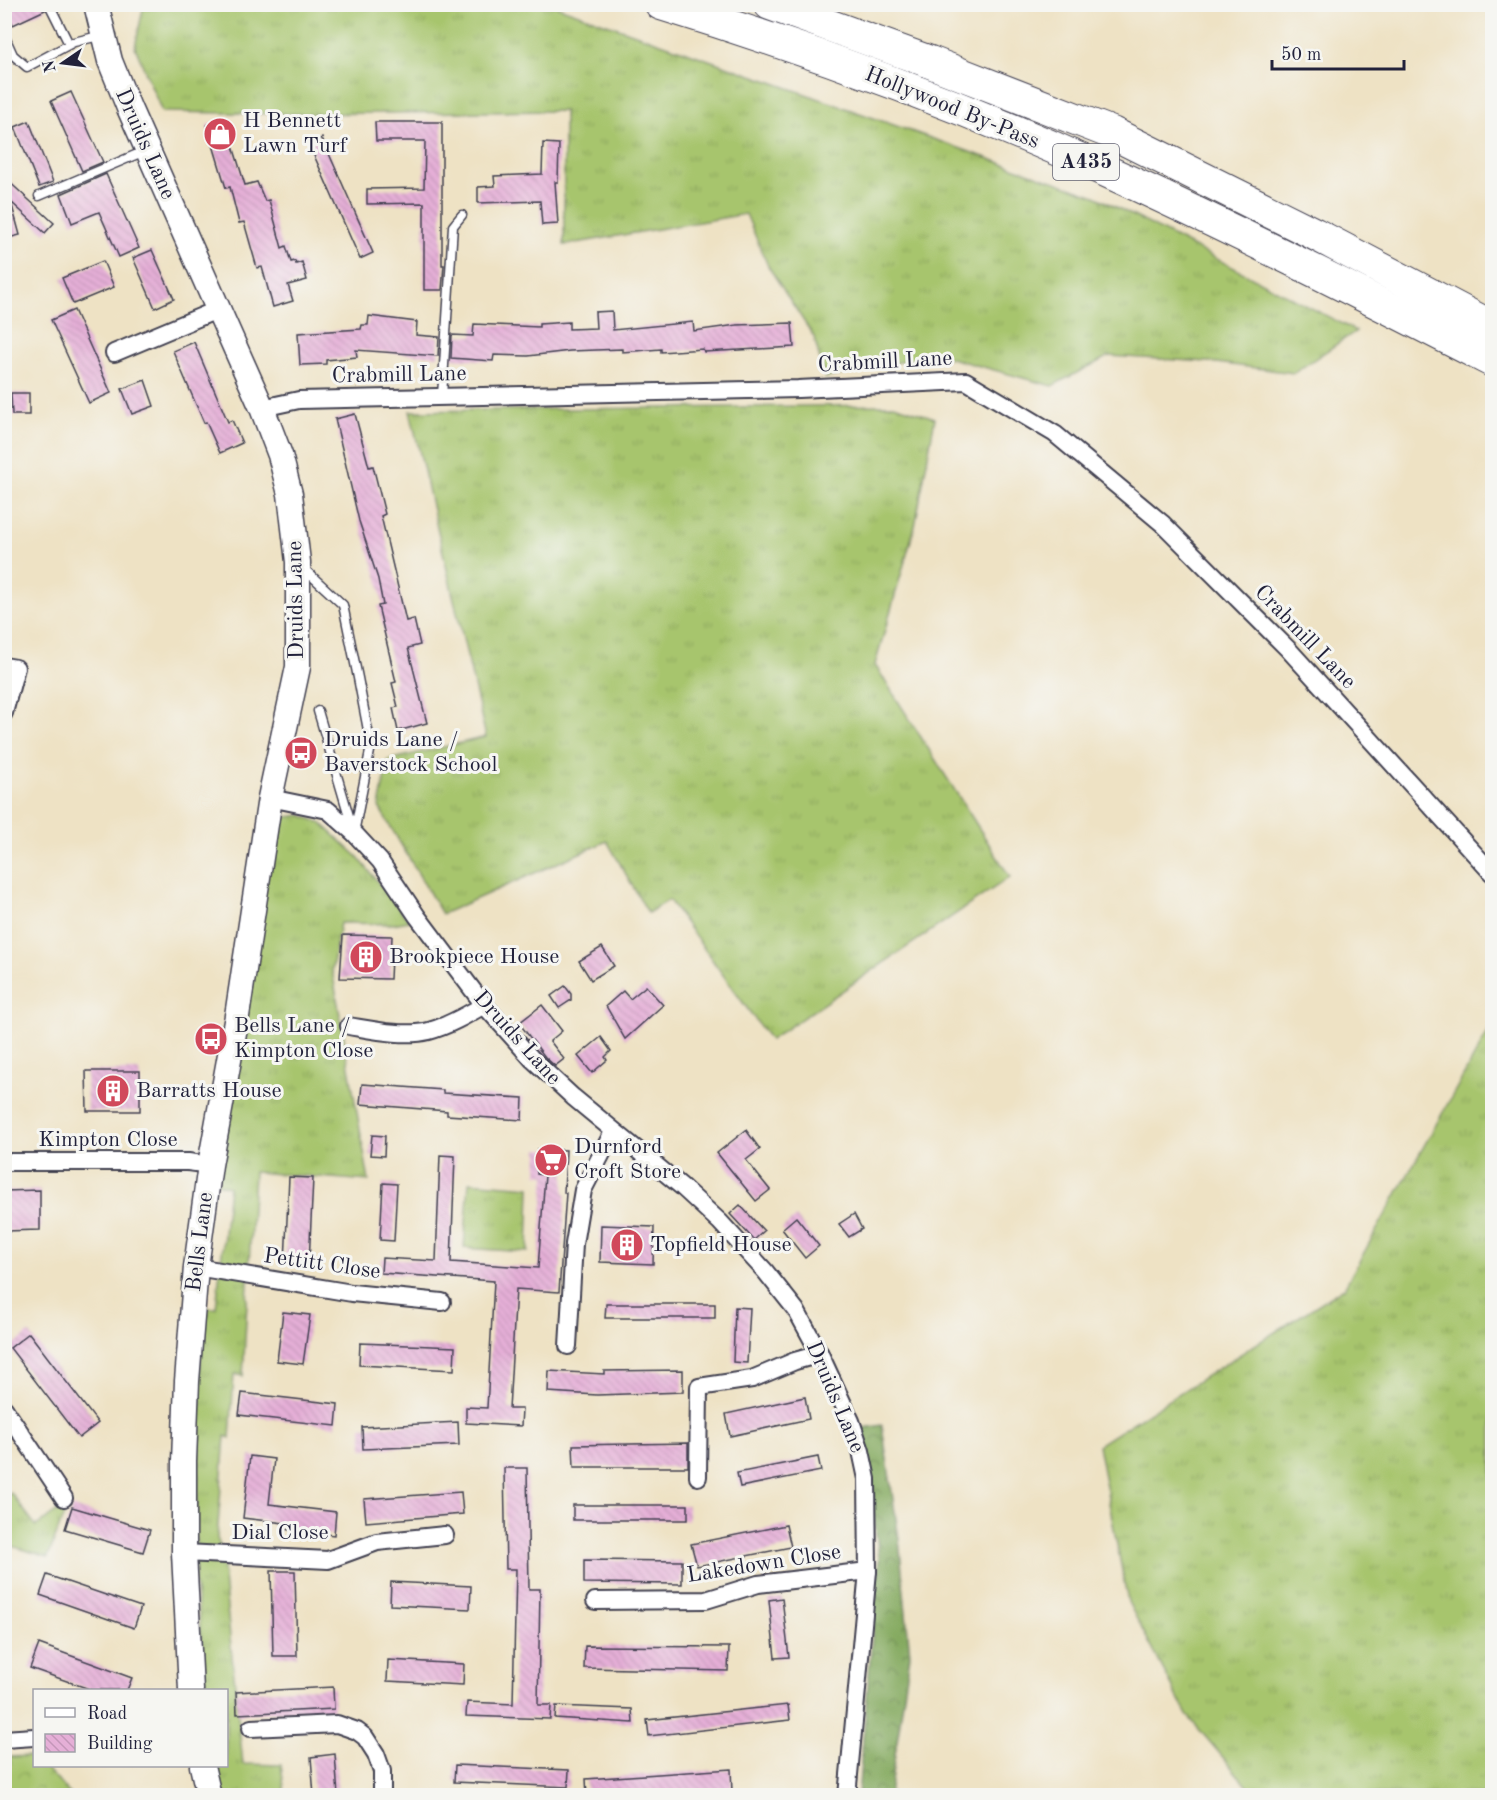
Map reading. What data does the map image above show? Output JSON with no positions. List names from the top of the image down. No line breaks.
{"streets":{"highway":["Hollywood By-Pass","A435"],"street":["Druids Lane","Crabmill Lane","Kimpton Close","Bells Lane","Pettitt Close","Dial Close","Lakedown Close"]},"crossings":[["Druids Lane","Crabmill Lane"],["Druids Lane","Bells Lane"],["Druids Lane","Lakedown Close"],["Kimpton Close","Bells Lane"],["Bells Lane","Pettitt Close"],["Bells Lane","Dial Close"]],"places":{"shop":["H Bennett Lawn Turf"],"bus stop":["Druids Lane / Baverstock School","Bells Lane / Kimpton Close"],"building":["Brookpiece House","Barratts House","Topfield House"],"supermarket":["Durnford Croft Store"]},"legend":["Road","Building"],"scale_bar":"50 m","north":"left"}
